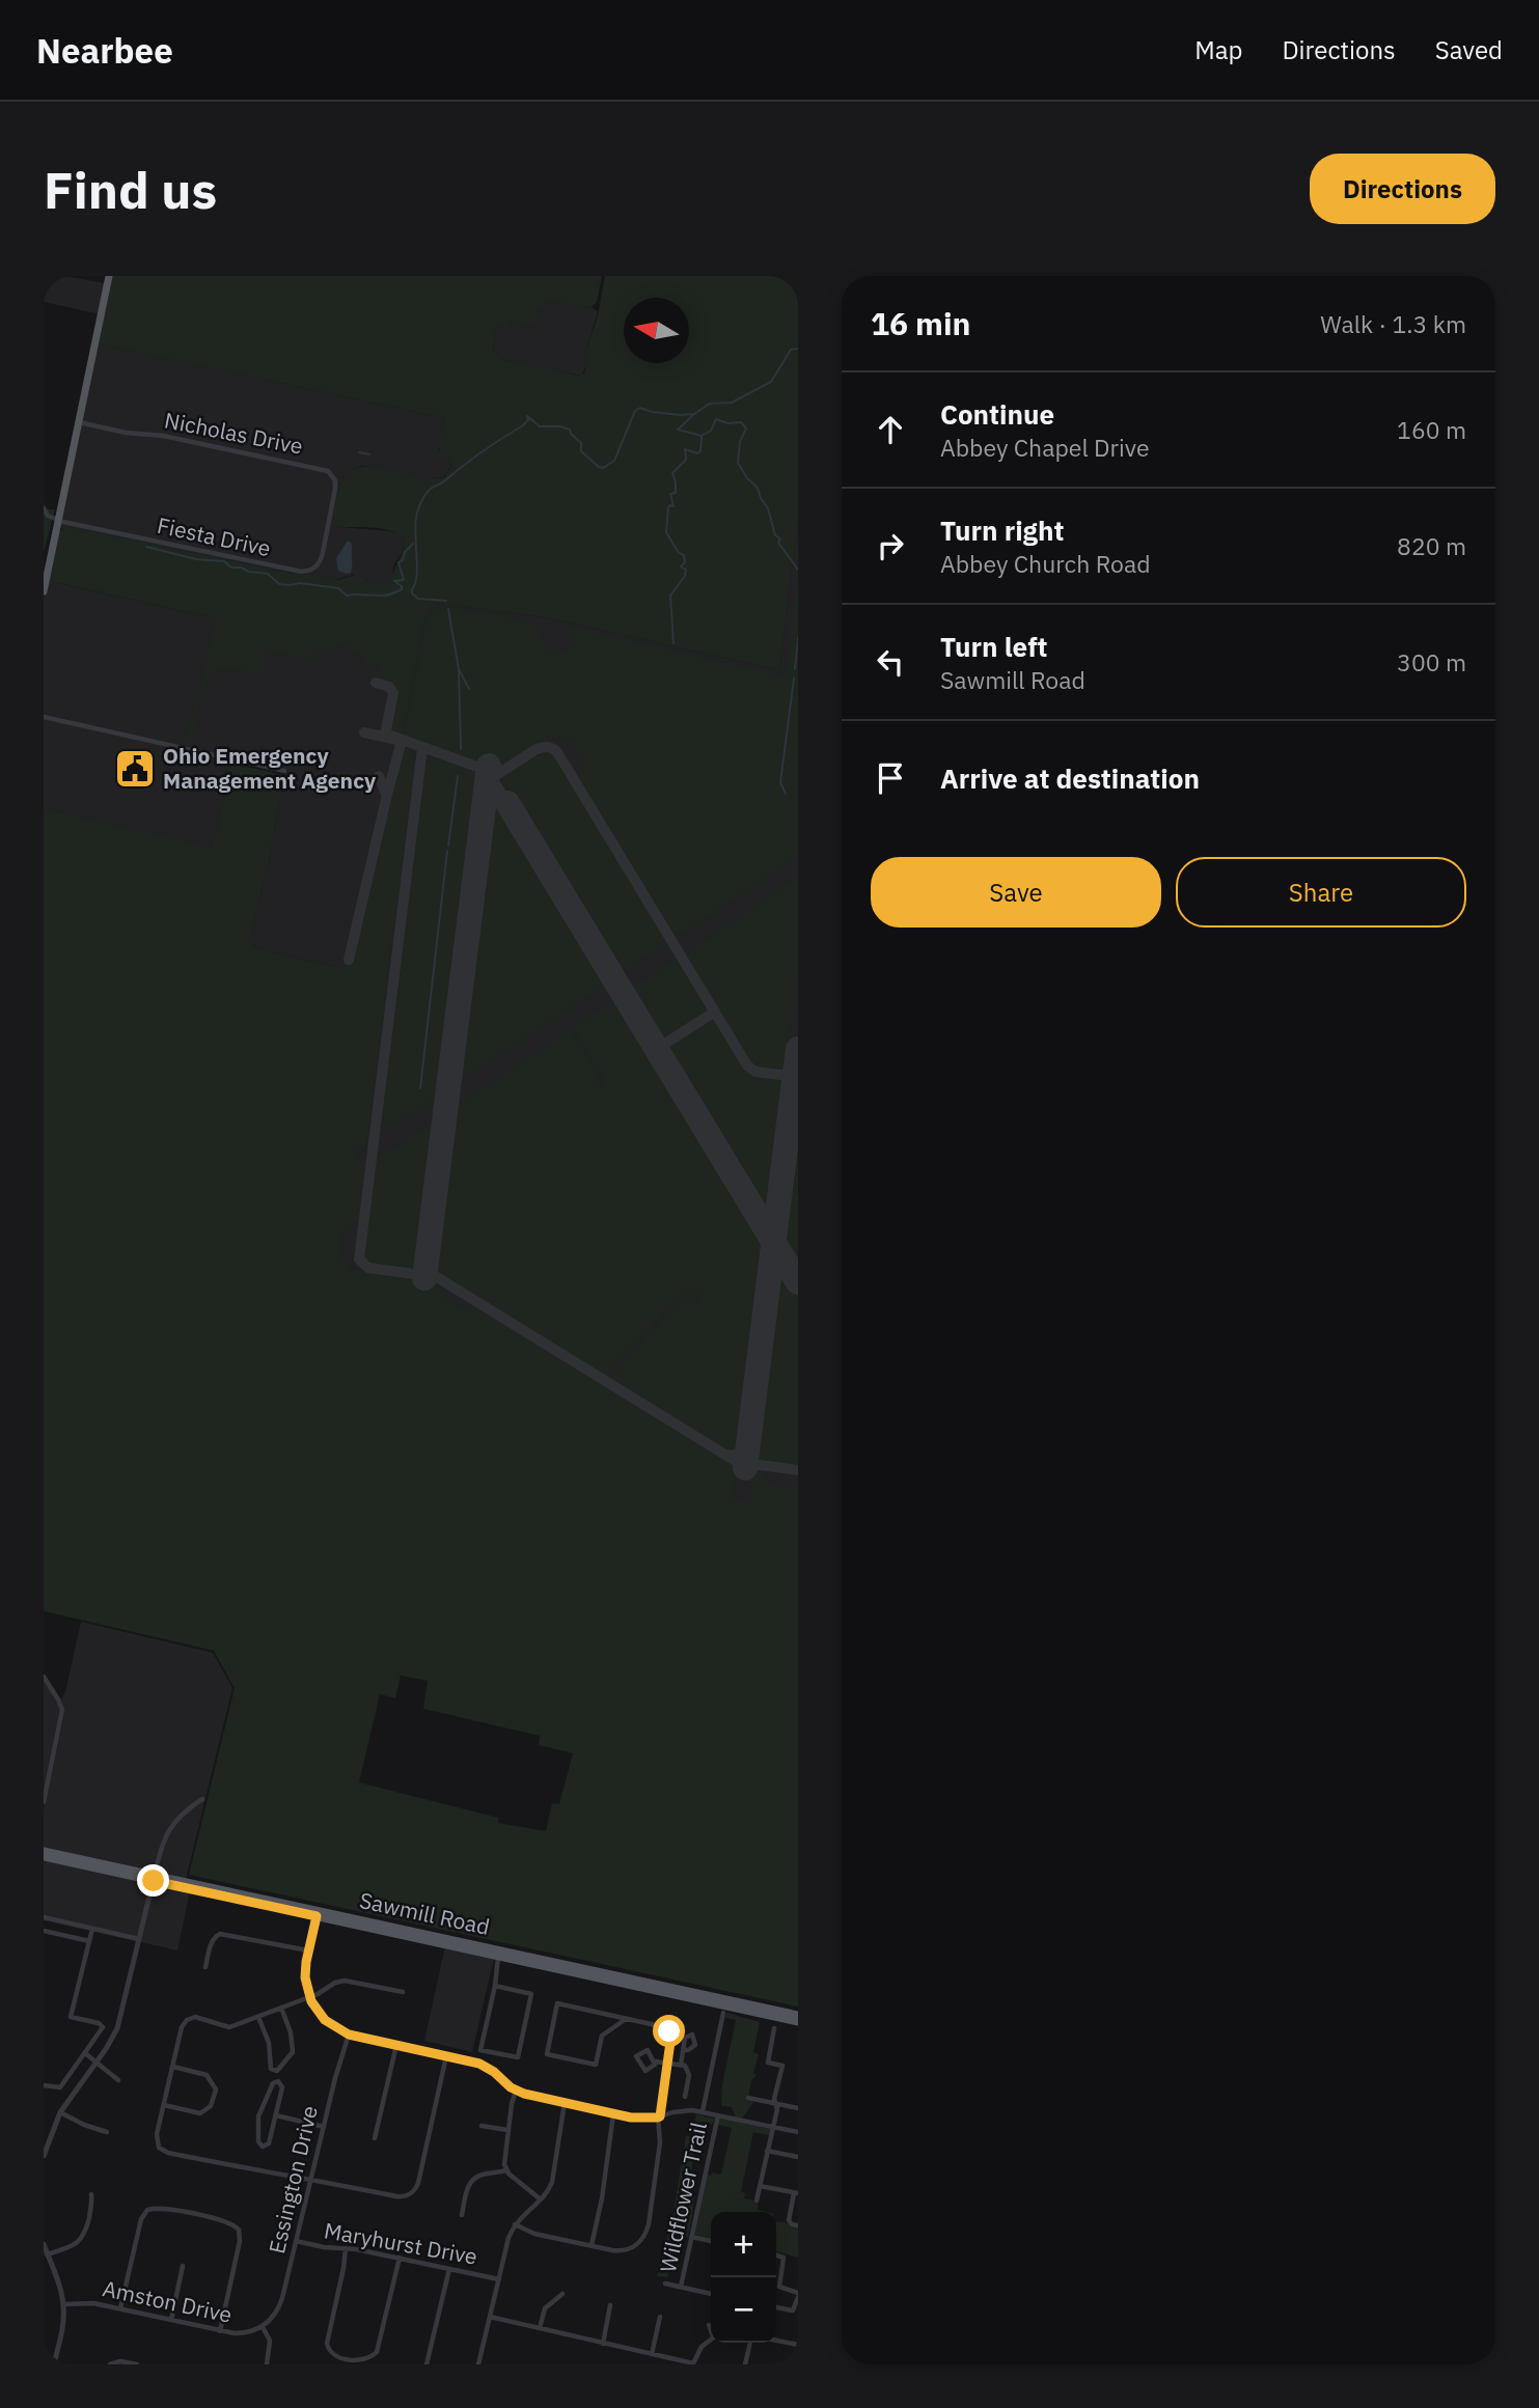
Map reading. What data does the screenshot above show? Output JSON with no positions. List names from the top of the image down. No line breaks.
{"streets":{"main road":["Sawmill Road"],"street":["Nicholas Drive","Fiesta Drive","Essington Drive","Wildflower Trail","Maryhurst Drive","Amston Drive"]},"crossings":[["Nicholas Drive","Fiesta Drive"],["Essington Drive","Maryhurst Drive"],["Essington Drive","Amston Drive"]],"places":{"public building":["Ohio Emergency Management Agency"]},"north":"left","page":{"header":"Nearbee","nav":["Map","Directions","Saved"],"buttons":["Directions",["Save","Share"]],"title":"Find us","heading":["16 min","Walk · 1.3 km"],"list":[["Continue","Abbey Chapel Drive","160 m"],["Turn right","Abbey Church Road","820 m"],["Turn left","Sawmill Road","300 m"],"Arrive at destination"],"map_buttons":["+","−"]}}
